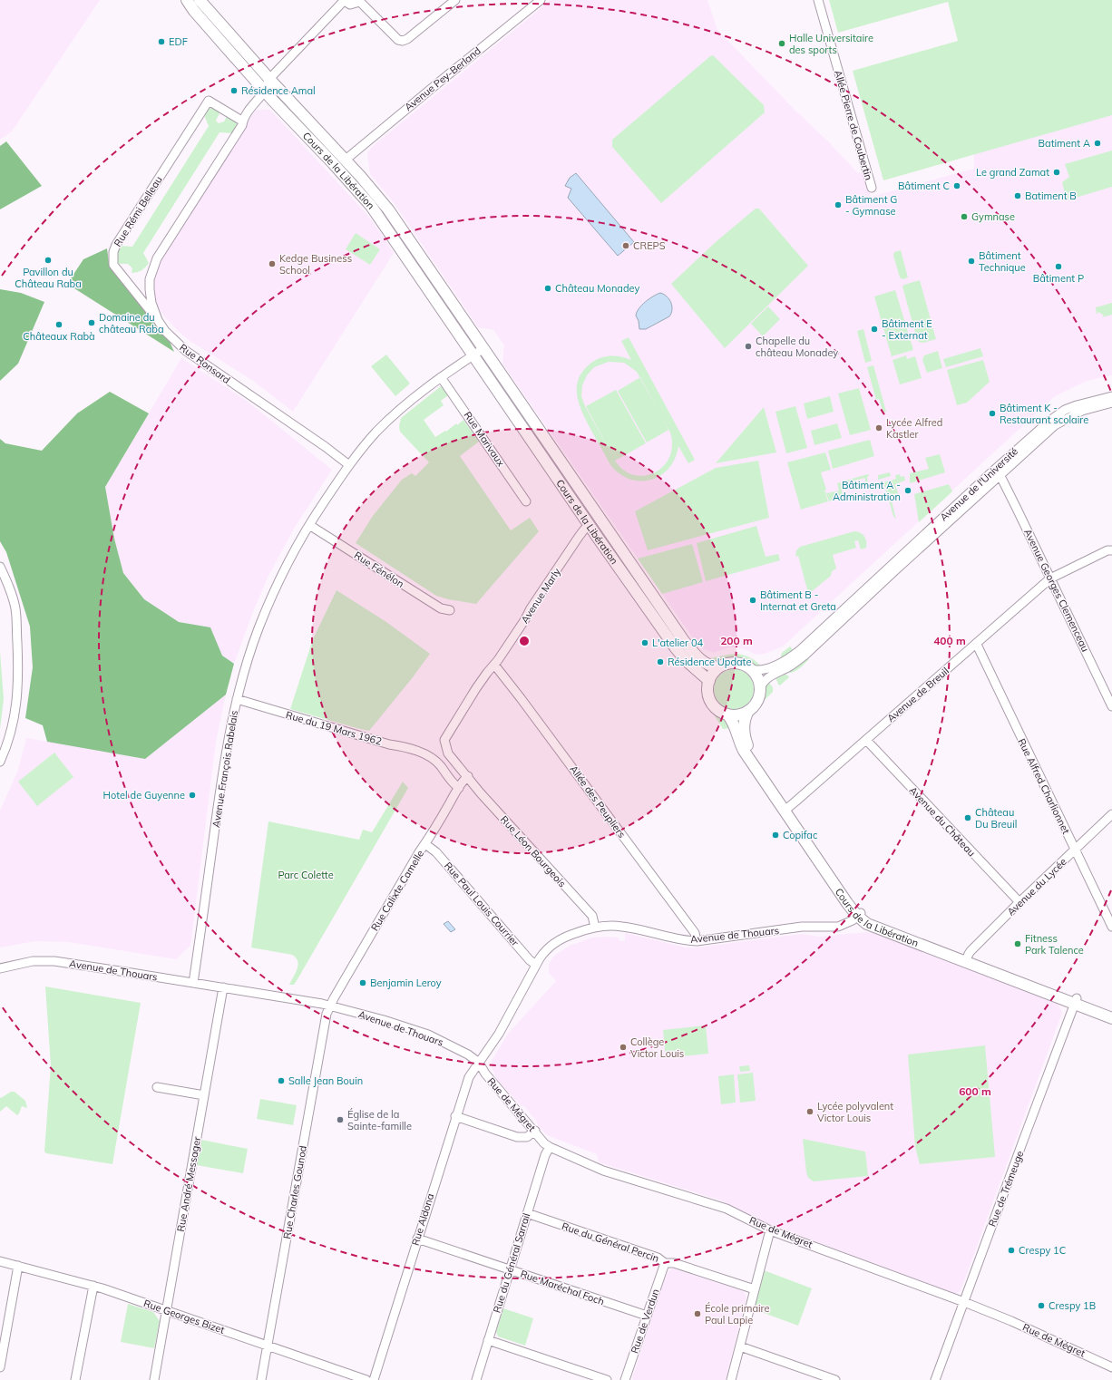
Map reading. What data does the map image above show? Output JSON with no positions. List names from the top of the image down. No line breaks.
{"streets":{"main road":["Cours de la Libération"],"street":["Avenue Pey-Berland","Allée Pierre de Coubertin","Rue Rémi Belleau","Rue Ronsard","Rue Marivaux","Avenue de l'Université","Rue Fénélon","Avenue Georges Clemenceau","Avenue Marly","Avenue de Breuil","Rue du 19 Mars 1962","Avenue François Rabelais","Rue Alfred Charlionnet","Allée des Peupliers","Avenue du Château","Rue Léon Bourgeois","Avenue du Lycée","Rue Calixte Camelle","Rue Paul Louis Courrier","Avenue de Thouars","Rue de Mégret","Rue André Messager","Rue de Trémeuge","Rue Charles Gounod","Rue Aldona","Rue du Général Percin","Rue du Général Sarrail","Rue Maréchal Foch","Rue Georges Bizet","Rue de Verdun"]},"crossings":[["Avenue Pey-Berland","Cours de la Libération"],["Cours de la Libération","Rue Ronsard"],["Cours de la Libération","Avenue de l'Université"],["Cours de la Libération","Avenue Marly"],["Cours de la Libération","Avenue de Breuil"],["Cours de la Libération","Avenue François Rabelais"],["Cours de la Libération","Avenue du Lycée"],["Cours de la Libération","Avenue de Thouars"],["Cours de la Libération","Rue de Trémeuge"],["Rue Rémi Belleau","Rue Ronsard"],["Rue Ronsard","Avenue François Rabelais"],["Rue Marivaux","Avenue François Rabelais"],["Avenue de l'Université","Avenue Georges Clemenceau"],["Rue Fénélon","Avenue François Rabelais"],["Avenue Georges Clemenceau","Avenue de Breuil"],["Avenue Marly","Allée des Peupliers"],["Avenue Marly","Rue Léon Bourgeois"],["Avenue de Breuil","Rue Alfred Charlionnet"],["Avenue de Breuil","Avenue du Château"],["Rue du 19 Mars 1962","Avenue François Rabelais"],["Rue du 19 Mars 1962","Rue Calixte Camelle"],["Avenue François Rabelais","Avenue de Thouars"],["Rue Alfred Charlionnet","Avenue du Lycée"],["Allée des Peupliers","Avenue de Thouars"],["Avenue du Château","Avenue du Lycée"],["Rue Léon Bourgeois","Rue Calixte Camelle"],["Rue Léon Bourgeois","Avenue de Thouars"],["Rue Calixte Camelle","Rue Paul Louis Courrier"],["Rue Calixte Camelle","Avenue de Thouars"],["Rue Calixte Camelle","Rue Charles Gounod"],["Rue Paul Louis Courrier","Avenue de Thouars"],["Avenue de Thouars","Rue de Mégret"],["Avenue de Thouars","Rue André Messager"],["Avenue de Thouars","Rue Charles Gounod"],["Avenue de Thouars","Rue Aldona"],["Rue de Mégret","Rue de Trémeuge"],["Rue de Mégret","Rue Aldona"],["Rue de Mégret","Rue du Général Sarrail"],["Rue André Messager","Rue Georges Bizet"],["Rue Charles Gounod","Rue Georges Bizet"],["Rue Aldona","Rue Maréchal Foch"],["Rue du Général Percin","Rue du Général Sarrail"],["Rue du Général Percin","Rue de Verdun"],["Rue du Général Sarrail","Rue Maréchal Foch"],["Rue Maréchal Foch","Rue de Verdun"]],"parks":["Parc Colette"],"places":["EDF","Halle Universitaire des sports","Résidence Amal","Batiment A","Le grand Zamat","Bâtiment C","Batiment B","Bâtiment G - Gymnase","Gymnase","CREPS","Pavillon du Château Raba","Bâtiment Technique","Kedge Business School","Bâtiment P","Château Monadey","Domaine du château Raba","Châteaux Rabà","Bâtiment E - Externat","Chapelle du château Monadey","Bâtiment K - Restaurant scolaire","Lycée Alfred Kastler","Bâtiment A - Administration","Bâtiment B - Internat et Greta","L'atelier 04","Résidence Update","Hotel de Guyenne","Château Du Breuil","Copifac","Fitness Park Talence","Benjamin Leroy","Collège Victor Louis","Salle Jean Bouin","Lycée polyvalent Victor Louis","Église de la Sainte-famille","Crespy 1C","Crespy 1B","École primaire Paul Lapie"],"rings":["200 m","400 m","600 m"]}
